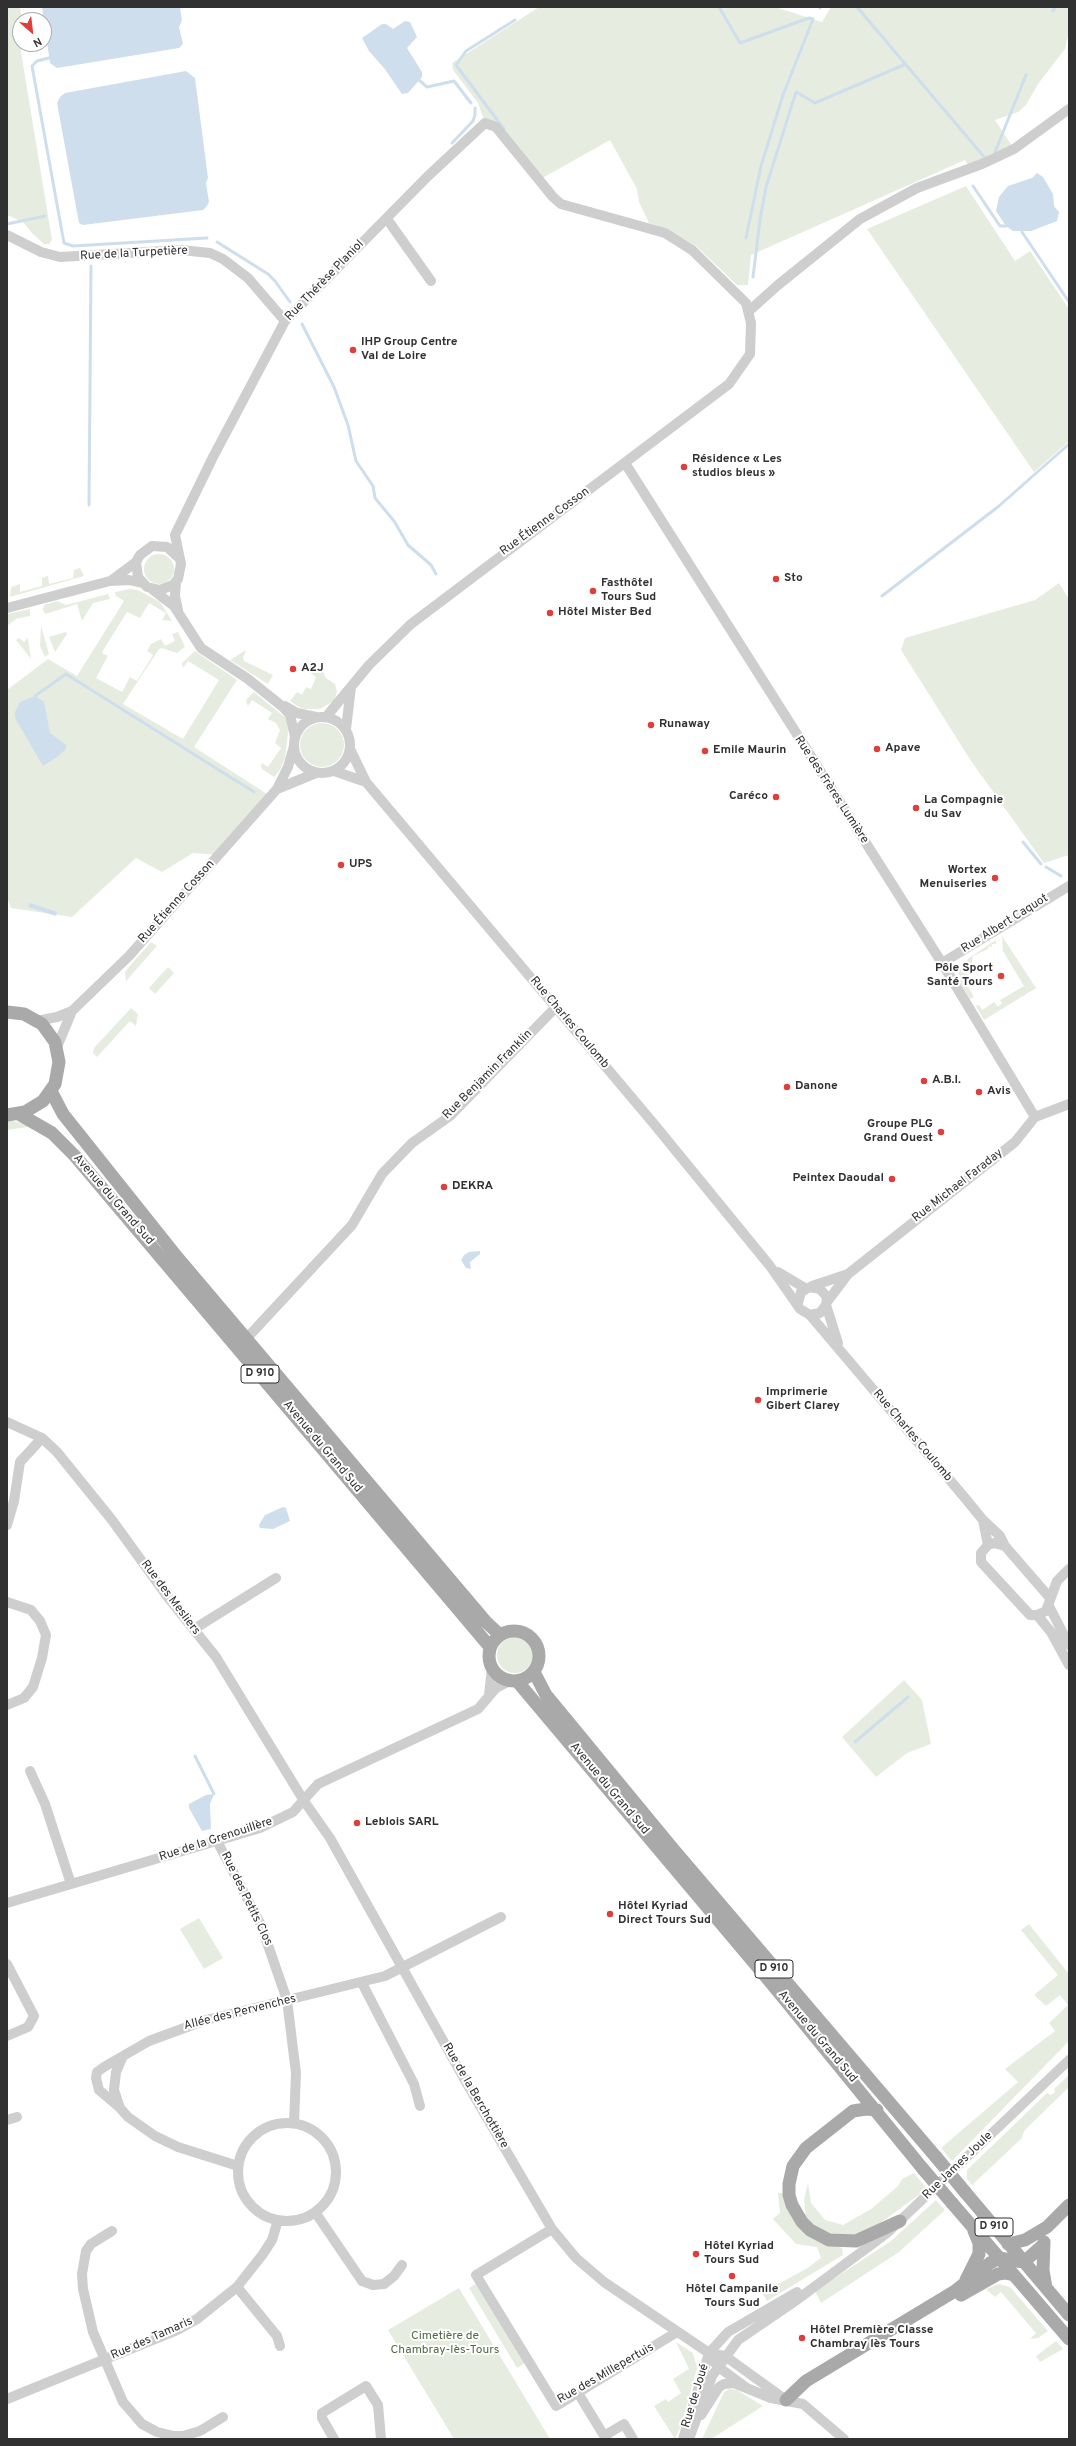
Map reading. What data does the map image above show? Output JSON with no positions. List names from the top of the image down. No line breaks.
{"streets":{"main road":["Avenue du Grand Sud","D 910"],"street":["Rue de la Turpetière","Rue Thérèse Planiol","Rue Étienne Cosson","Rue des Frères Lumière","Rue Albert Caquot","Rue Charles Coulomb","Rue Benjamin Franklin","Rue Michael Faraday","Rue des Mesliers","Rue de la Grenouillère","Rue des Petits Clos","Allée des Pervenches","Rue de la Berchottière","Rue James Joule","Rue des Tamaris","Rue des Millepertuis","Rue de Joué"]},"crossings":[["Rue de la Turpetière","Rue Thérèse Planiol"],["Rue Thérèse Planiol","Rue Étienne Cosson"],["Rue Étienne Cosson","Rue des Frères Lumière"],["Rue Étienne Cosson","Rue Charles Coulomb"],["Rue des Frères Lumière","Rue Albert Caquot"],["Rue des Frères Lumière","Rue Michael Faraday"],["Rue Charles Coulomb","Rue Benjamin Franklin"],["Rue Charles Coulomb","Rue Michael Faraday"],["Rue Benjamin Franklin","Avenue du Grand Sud"],["Avenue du Grand Sud","Rue de la Grenouillère"],["Rue des Mesliers","Rue de la Grenouillère"],["Rue des Mesliers","Rue de la Berchottière"],["Rue de la Grenouillère","Rue des Petits Clos"],["Rue de la Grenouillère","Rue de la Berchottière"],["Rue des Petits Clos","Allée des Pervenches"],["Rue des Petits Clos","Rue des Tamaris"],["Allée des Pervenches","Rue de la Berchottière"],["Rue de la Berchottière","Rue James Joule"],["Rue de la Berchottière","Rue des Millepertuis"],["Rue de la Berchottière","Rue de Joué"],["Rue James Joule","Rue de Joué"]],"parks":["Cimetière de Chambray-lès-Tours"],"places":["IHP Group Centre Val de Loire","Résidence « Les studios bleus »","Sto","Fasthôtel Tours Sud","Hôtel Mister Bed","A2J","Runaway","Apave","Emile Maurin","Caréco","La Compagnie du Sav","UPS","Wortex Menuiseries","Pôle Sport Santé Tours","A.B.I.","Danone","Avis","Groupe PLG Grand Ouest","Peintex Daoudal","DEKRA","Imprimerie Gibert Clarey","Leblois SARL","Hôtel Kyriad Direct Tours Sud","Hôtel Kyriad Tours Sud","Hôtel Campanile Tours Sud","Hôtel Première Classe Chambray lès Tours"],"north":"bottom right"}
